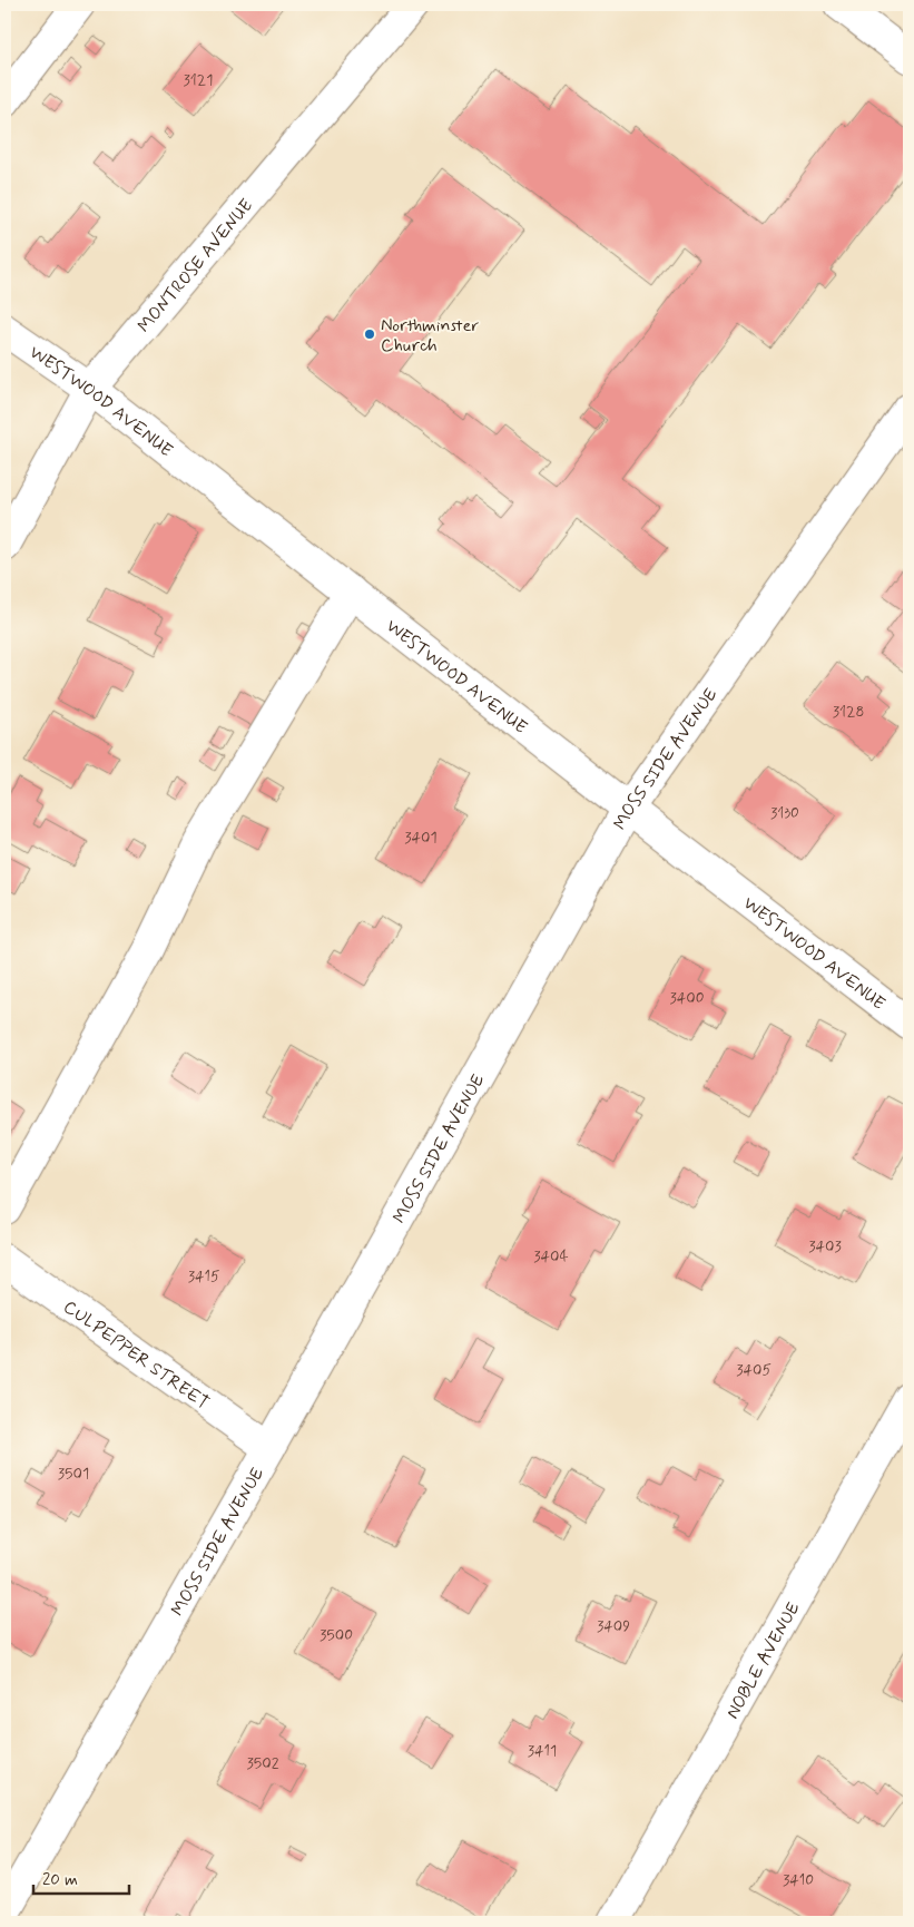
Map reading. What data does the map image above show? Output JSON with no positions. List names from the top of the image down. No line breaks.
{"streets":{"street":["MONTROSE AVENUE","WESTWOOD AVENUE","MOSS SIDE AVENUE","CULPEPPER STREET","NOBLE AVENUE"]},"crossings":[["MONTROSE AVENUE","WESTWOOD AVENUE"],["WESTWOOD AVENUE","MOSS SIDE AVENUE"],["MOSS SIDE AVENUE","CULPEPPER STREET"]],"places":["Northminster Church"],"house_numbers":["3121","3128","3130","3401","3400","3403","3404","3415","3405","3501","3409","3500","3411","3502","3410"],"scale_bar":"20 m"}
